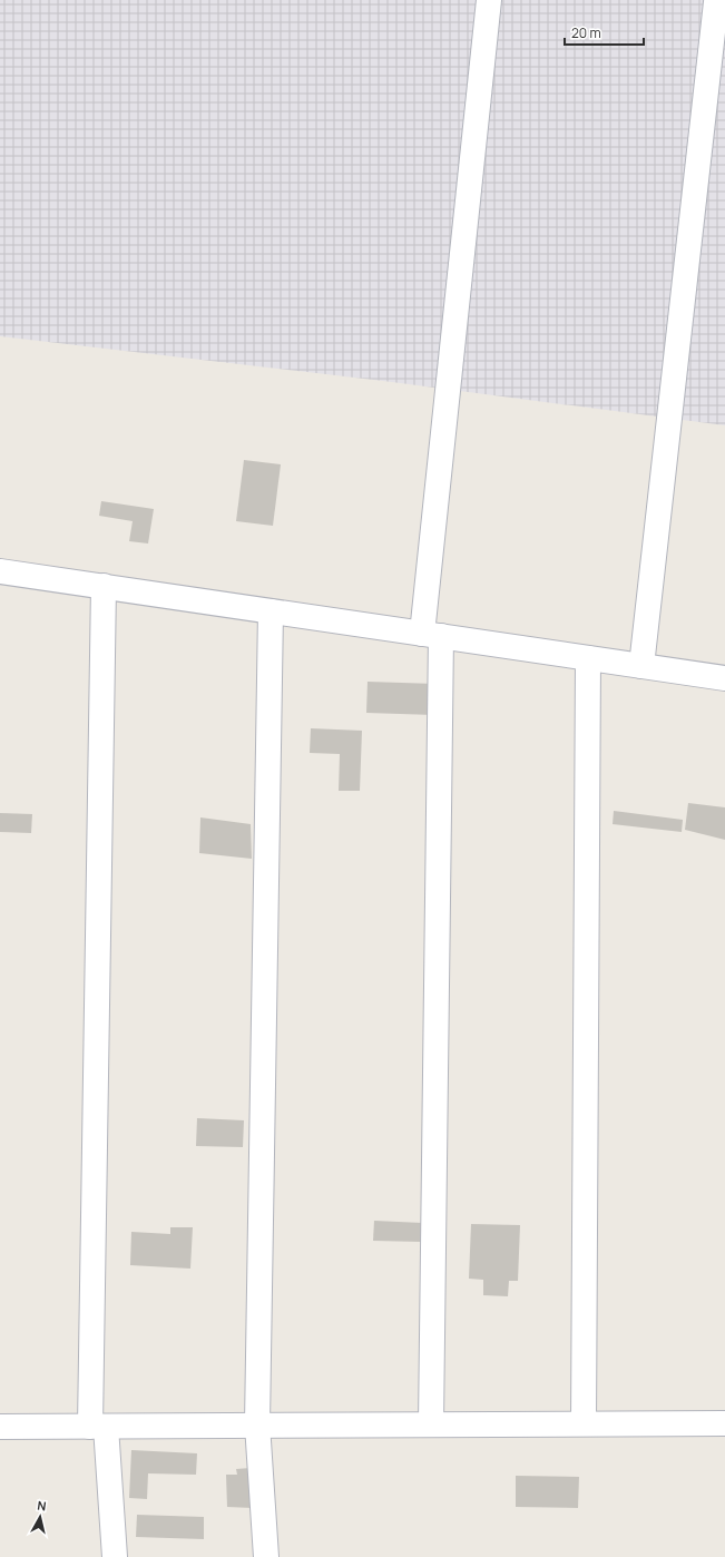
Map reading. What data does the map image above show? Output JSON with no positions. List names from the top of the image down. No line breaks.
{"scale_bar":"20 m","north":"top"}
